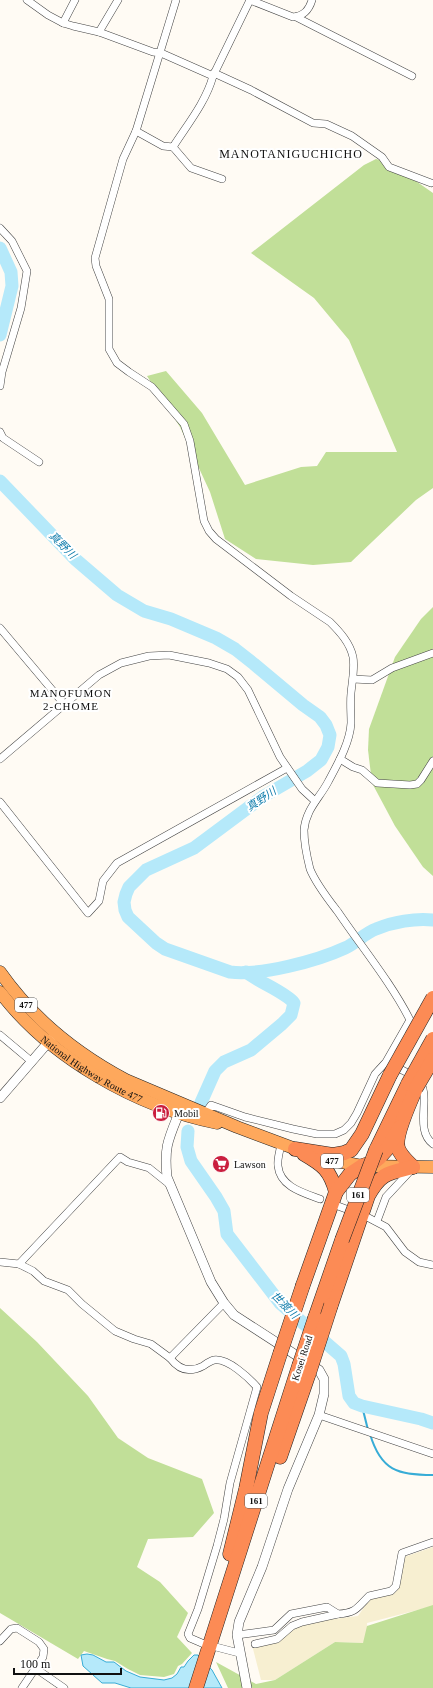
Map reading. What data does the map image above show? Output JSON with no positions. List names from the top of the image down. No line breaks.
{"streets":{"highway":["477","National Highway Route 477","161","Kosei Road"]},"crossings":[["477","National Highway Route 477"],["477","Kosei Road"],["161","Kosei Road"]],"districts":["MANOTANIGUCHICHO","MANOFUMON 2-CHOME"],"water":["真野川","世渡川"],"places":{"fuel station":["Mobil"],"supermarket":["Lawson"]},"scale_bar":"100 m"}
